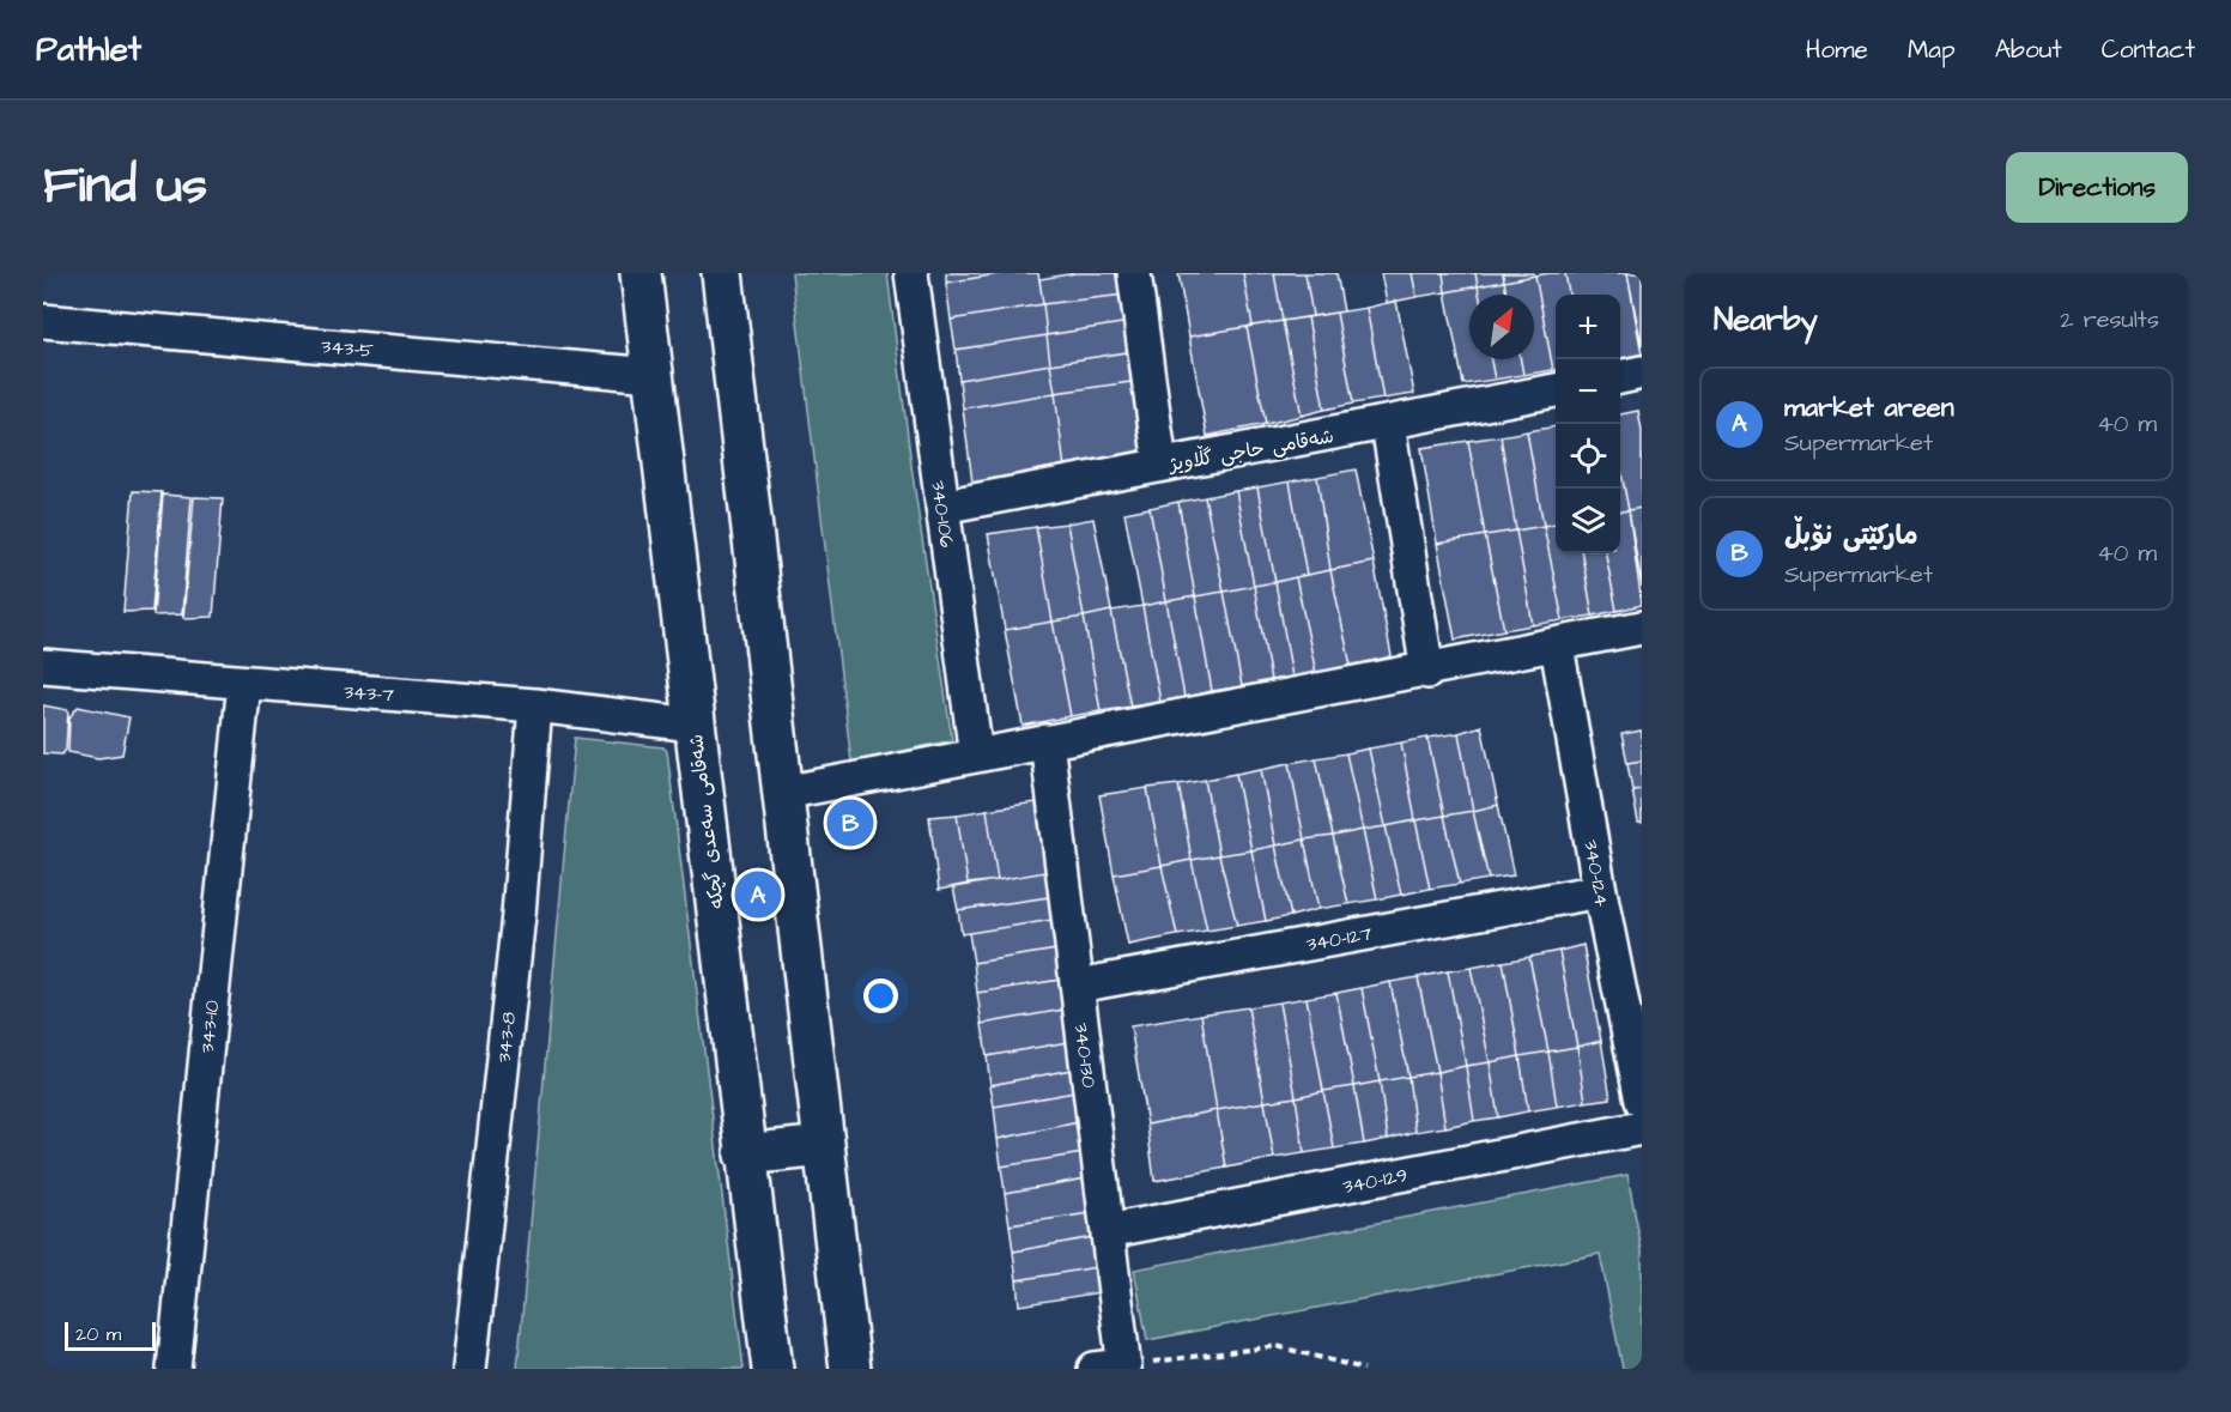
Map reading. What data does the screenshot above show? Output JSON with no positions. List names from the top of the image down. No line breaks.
{"streets":{"main road":["شەقامی سەعدی گچکە"],"street":["343-5","شەقامی حاجی گڵاویژ","340-106","343-7","340-124","340-127","343-10","343-8","340-130","340-129"]},"crossings":[["343-5","شەقامی سەعدی گچکە"],["شەقامی حاجی گڵاویژ","340-106"],["343-7","شەقامی سەعدی گچکە"],["343-7","343-10"],["343-7","343-8"],["340-124","340-127"],["340-127","340-130"],["340-130","340-129"]],"scale_bar":"20 m","north":"top right","page":{"header":"Pathlet","nav":["Home","Map","About","Contact"],"title":"Find us","buttons":"Directions","heading":["Nearby","2 results"],"map_buttons":["+","−"],"list":[{"mark":"A","name":"market areen","note":"Supermarket","value":"40 m"},{"mark":"B","name":"مارکێتی نۆبڵ","note":"Supermarket","value":"40 m"}],"pins":["B","A"],"scale":"20 m"}}
